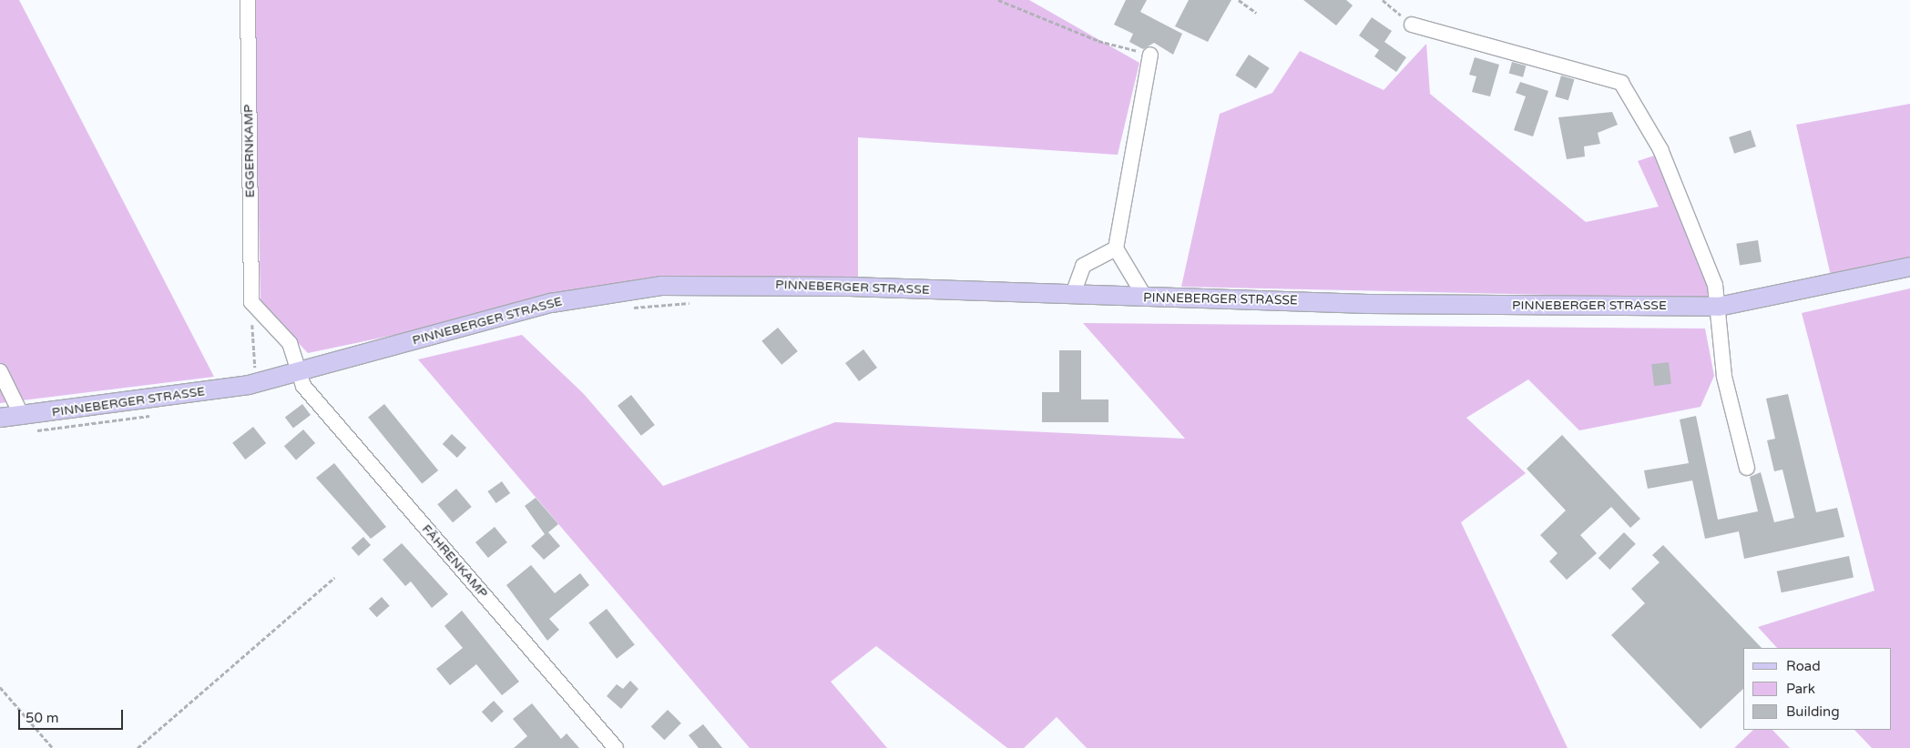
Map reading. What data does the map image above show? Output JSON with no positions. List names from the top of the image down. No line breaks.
{"streets":{"main road":["PINNEBERGER STRASSE"],"street":["EGGERNKAMP","FÄHRENKAMP"]},"crossings":[["PINNEBERGER STRASSE","FÄHRENKAMP"]],"legend":["Road","Park","Building"],"scale_bar":"50 m"}
